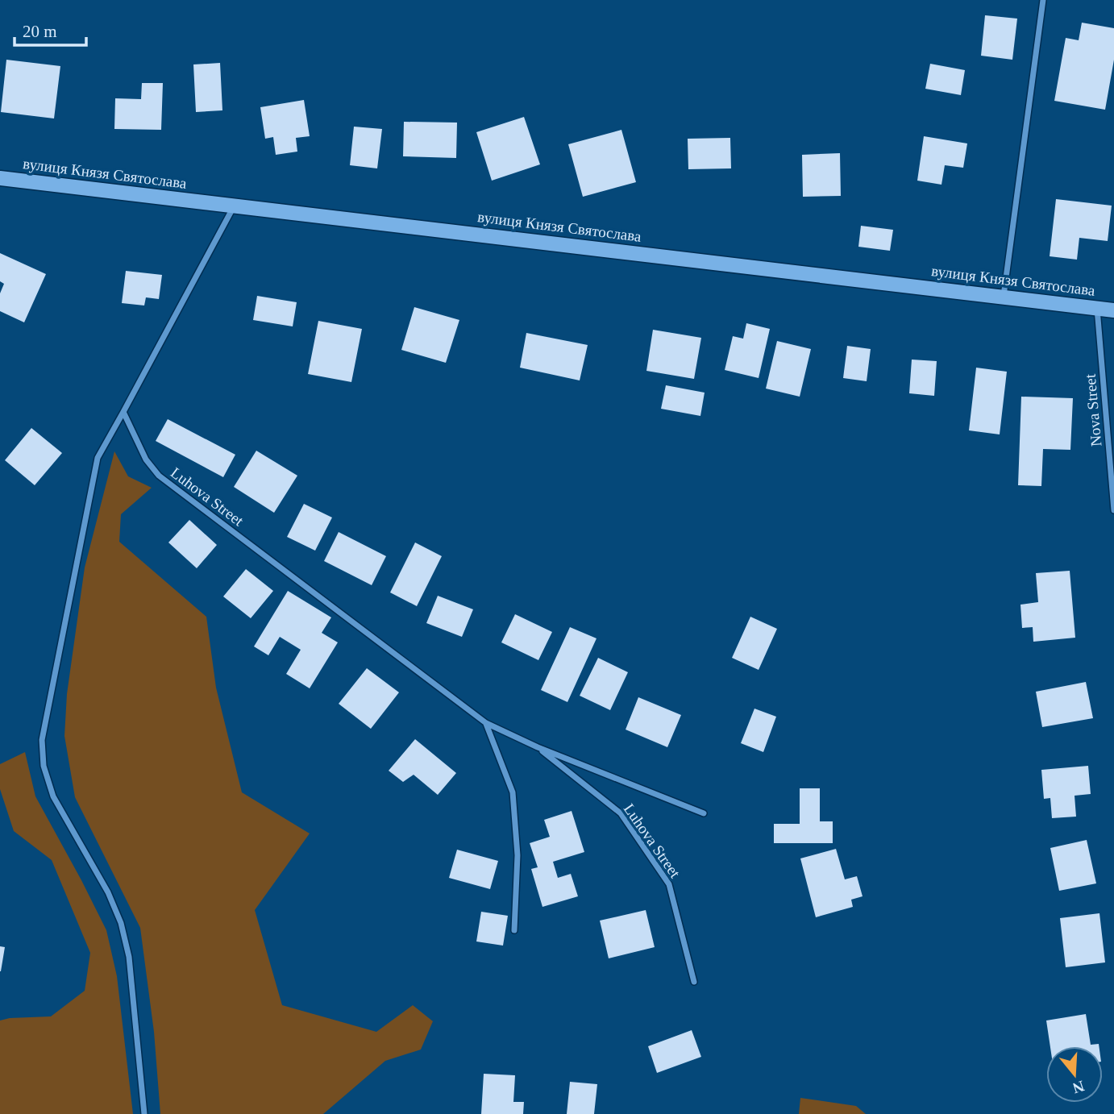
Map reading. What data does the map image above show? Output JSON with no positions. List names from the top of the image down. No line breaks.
{"streets":{"main road":["вулиця Князя Святослава"],"street":["Nova Street","Luhova Street"]},"crossings":[["вулиця Князя Святослава","Nova Street"]],"scale_bar":"20 m","north":"bottom"}
